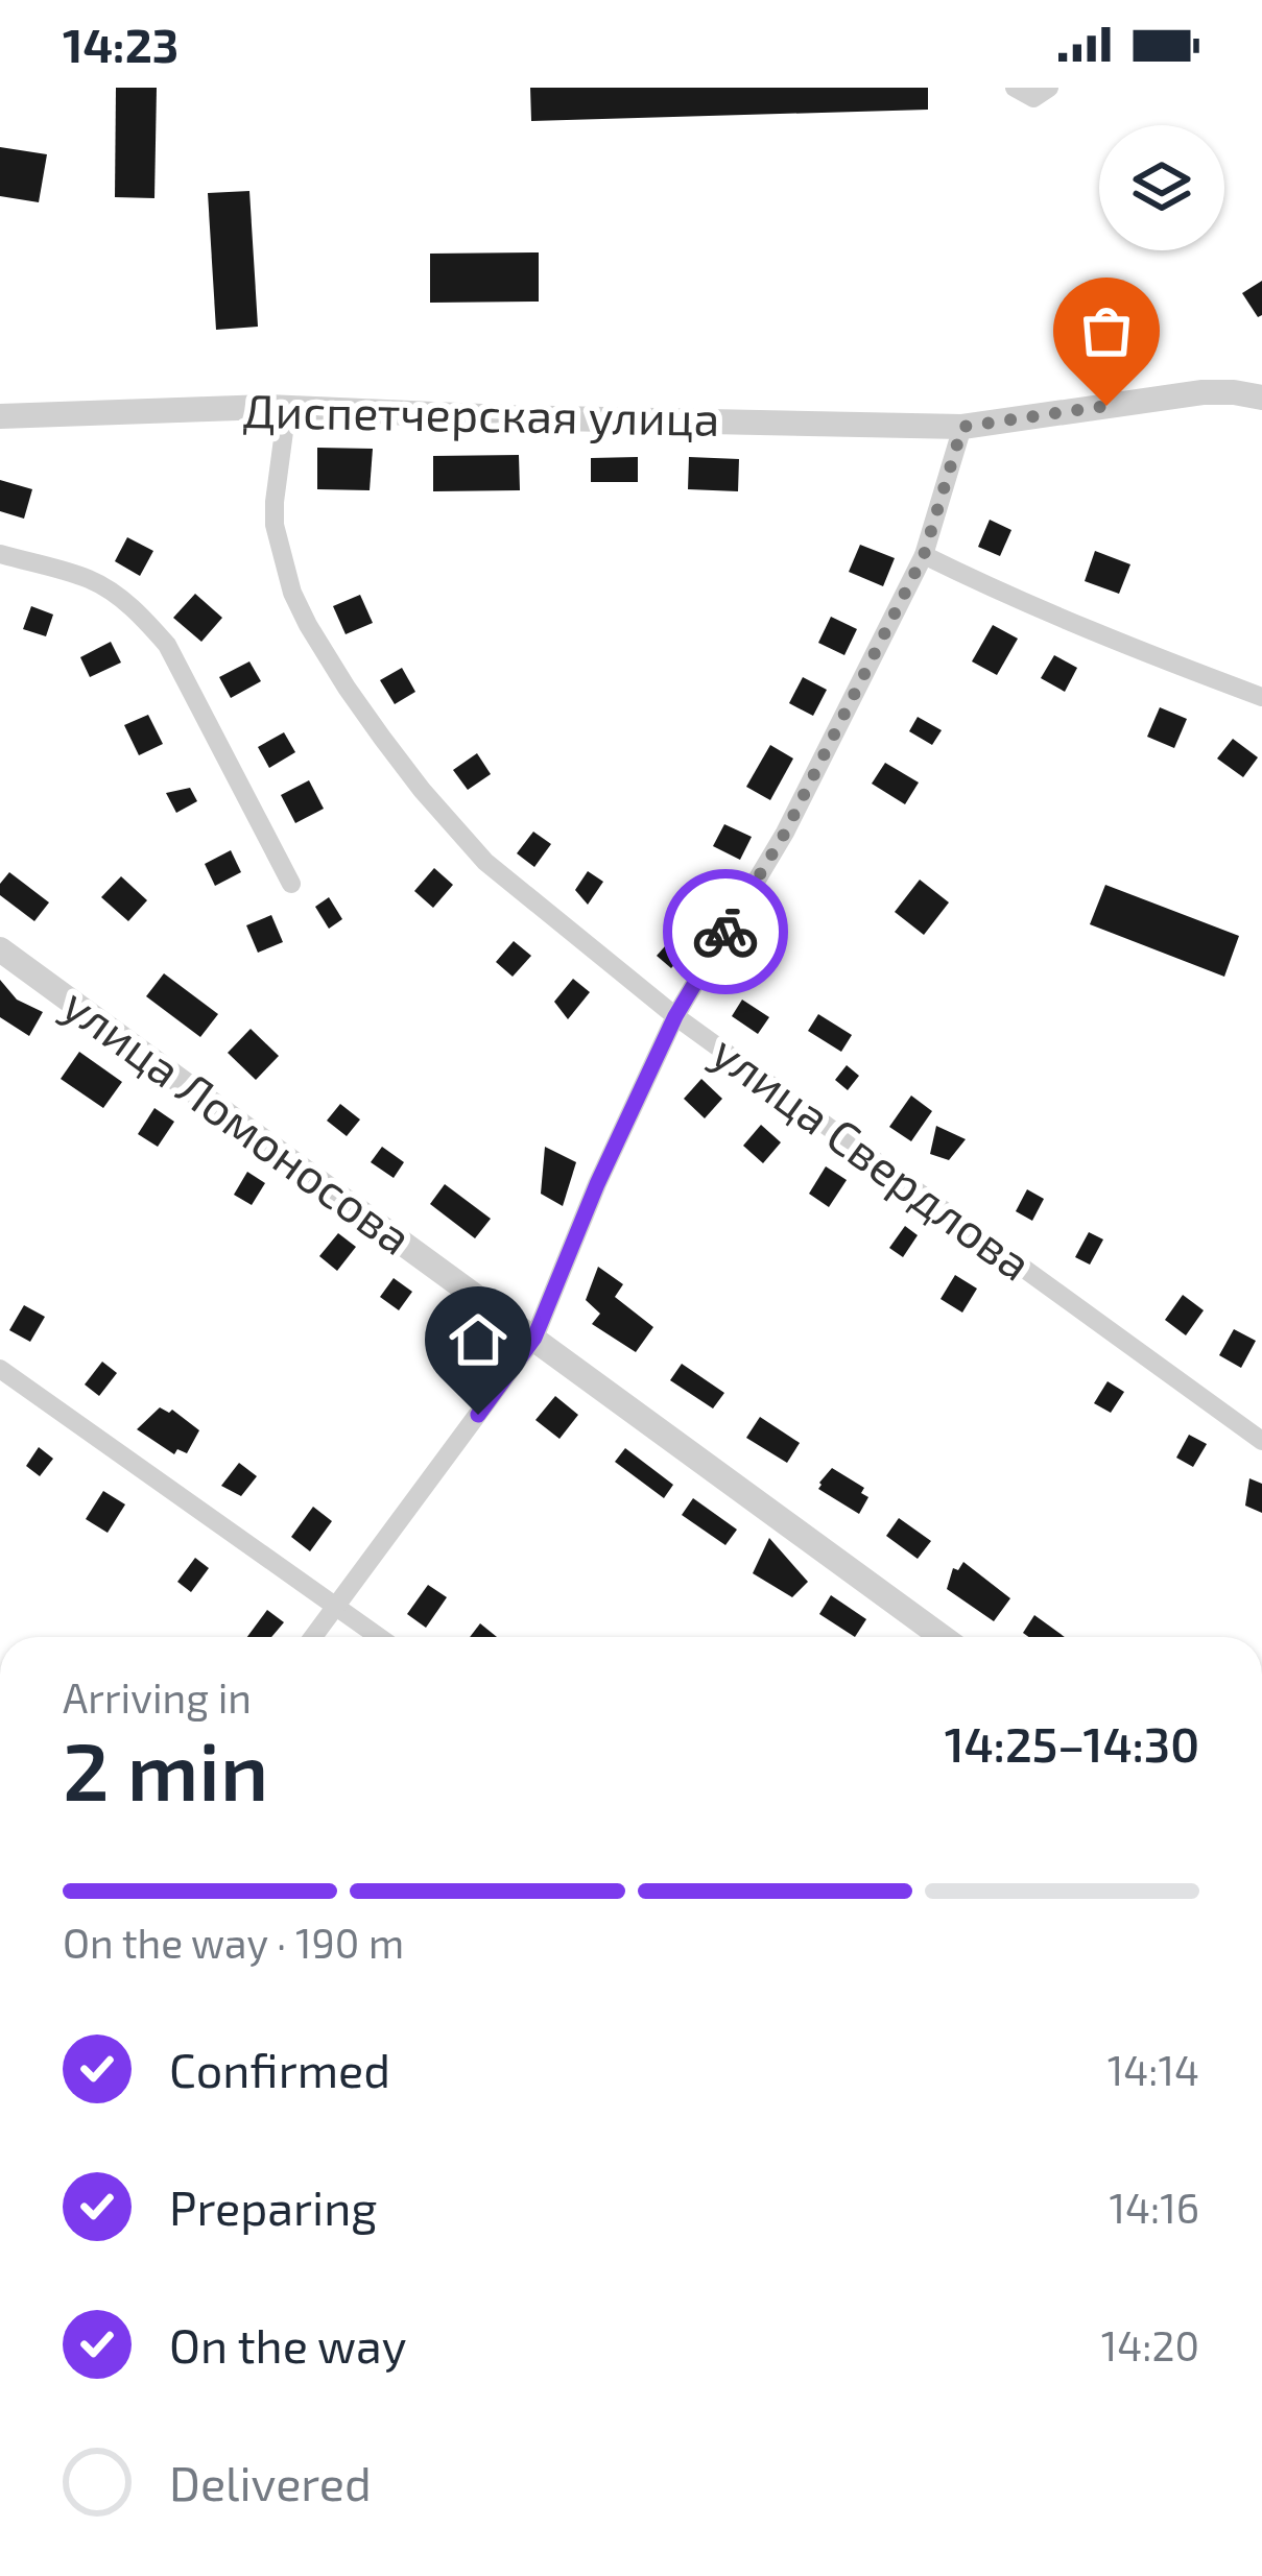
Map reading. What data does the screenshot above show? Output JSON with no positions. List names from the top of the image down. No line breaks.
{"streets":{"street":["Диспетчерская улица","улица Ломоносова","улица Свердлова"]},"crossings":[["Диспетчерская улица","улица Свердлова"]],"page":{"status":"14:23","heading":["2 min","Arriving in","14:25–14:30"],"bar":"On the way · 190 m","list":[["Confirmed","14:14"],["Preparing","14:16"],["On the way","14:20"],"Delivered"]}}
